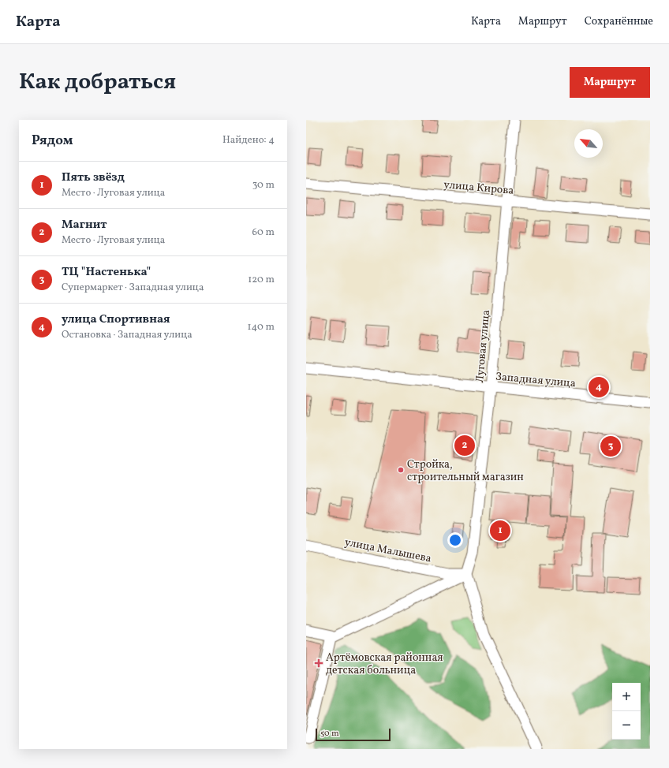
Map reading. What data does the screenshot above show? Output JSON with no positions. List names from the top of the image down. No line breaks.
{"streets":{"street":["улица Кирова","Луговая улица","Западная улица","улица Малышева"]},"crossings":[["улица Кирова","Луговая улица"],["Луговая улица","Западная улица"],["Луговая улица","улица Малышева"]],"places":{"other":["Стройка, строительный магазин"],"health":["Артёмовская районная детская больница"]},"scale_bar":"50 m","north":"top left","page":{"header":"Карта","nav":["Карта","Маршрут","Сохранённые"],"title":"Как добраться","buttons":"Маршрут","heading":["Рядом","Найдено: 4"],"list":[{"mark":"1","name":"Пять звёзд","note":"Место · Луговая улица","value":"30 m"},{"mark":"2","name":"Магнит","note":"Место · Луговая улица","value":"60 m"},{"mark":"3","name":"ТЦ \"Настенька\"","note":"Супермаркет · Западная улица","value":"120 m"},{"mark":"4","name":"улица Спортивная","note":"Остановка · Западная улица","value":"140 m"}],"pins":["4","2","3","1"],"map_buttons":["+","−"],"scale":"50 m"}}
